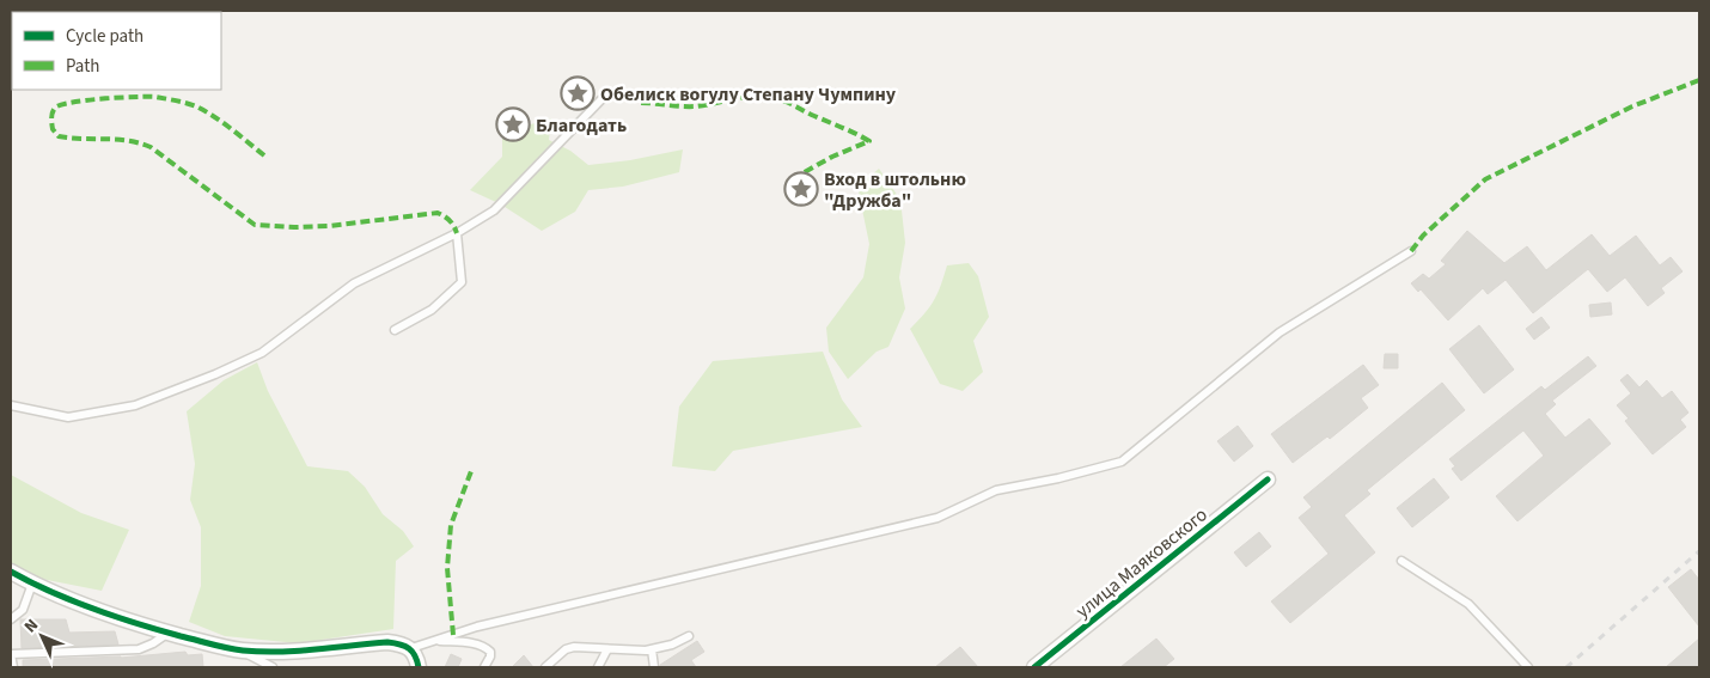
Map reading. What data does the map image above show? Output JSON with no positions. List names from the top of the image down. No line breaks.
{"streets":{"street":["улица Маяковского"]},"places":{"place":["Обелиск вогулу Степану Чумпину","Благодать","Вход в штольню \"Дружба\""]},"legend":["Cycle path","Path"],"north":"top left"}
